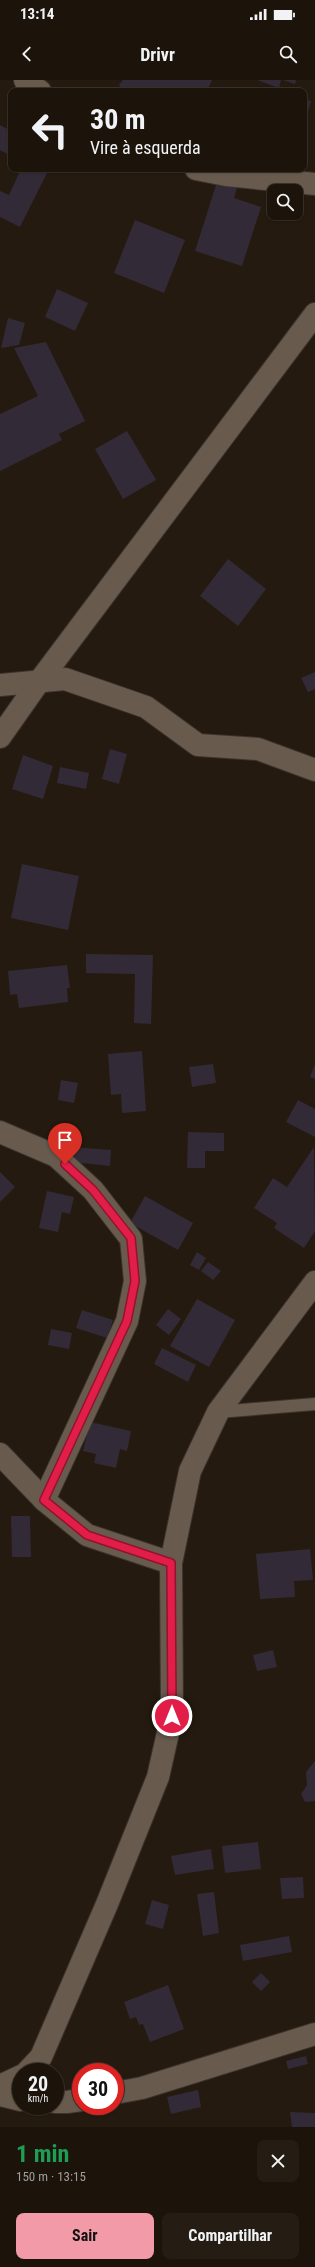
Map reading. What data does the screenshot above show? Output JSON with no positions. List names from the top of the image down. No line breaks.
{"page":{"status":"13:14","header":"Drivr","turn":["30 m","Vire à esquerda"],"speed":"20 km/h","limit":"30","heading":["1 min","150 m · 13:15"],"buttons":["Sair","Compartilhar"]}}
